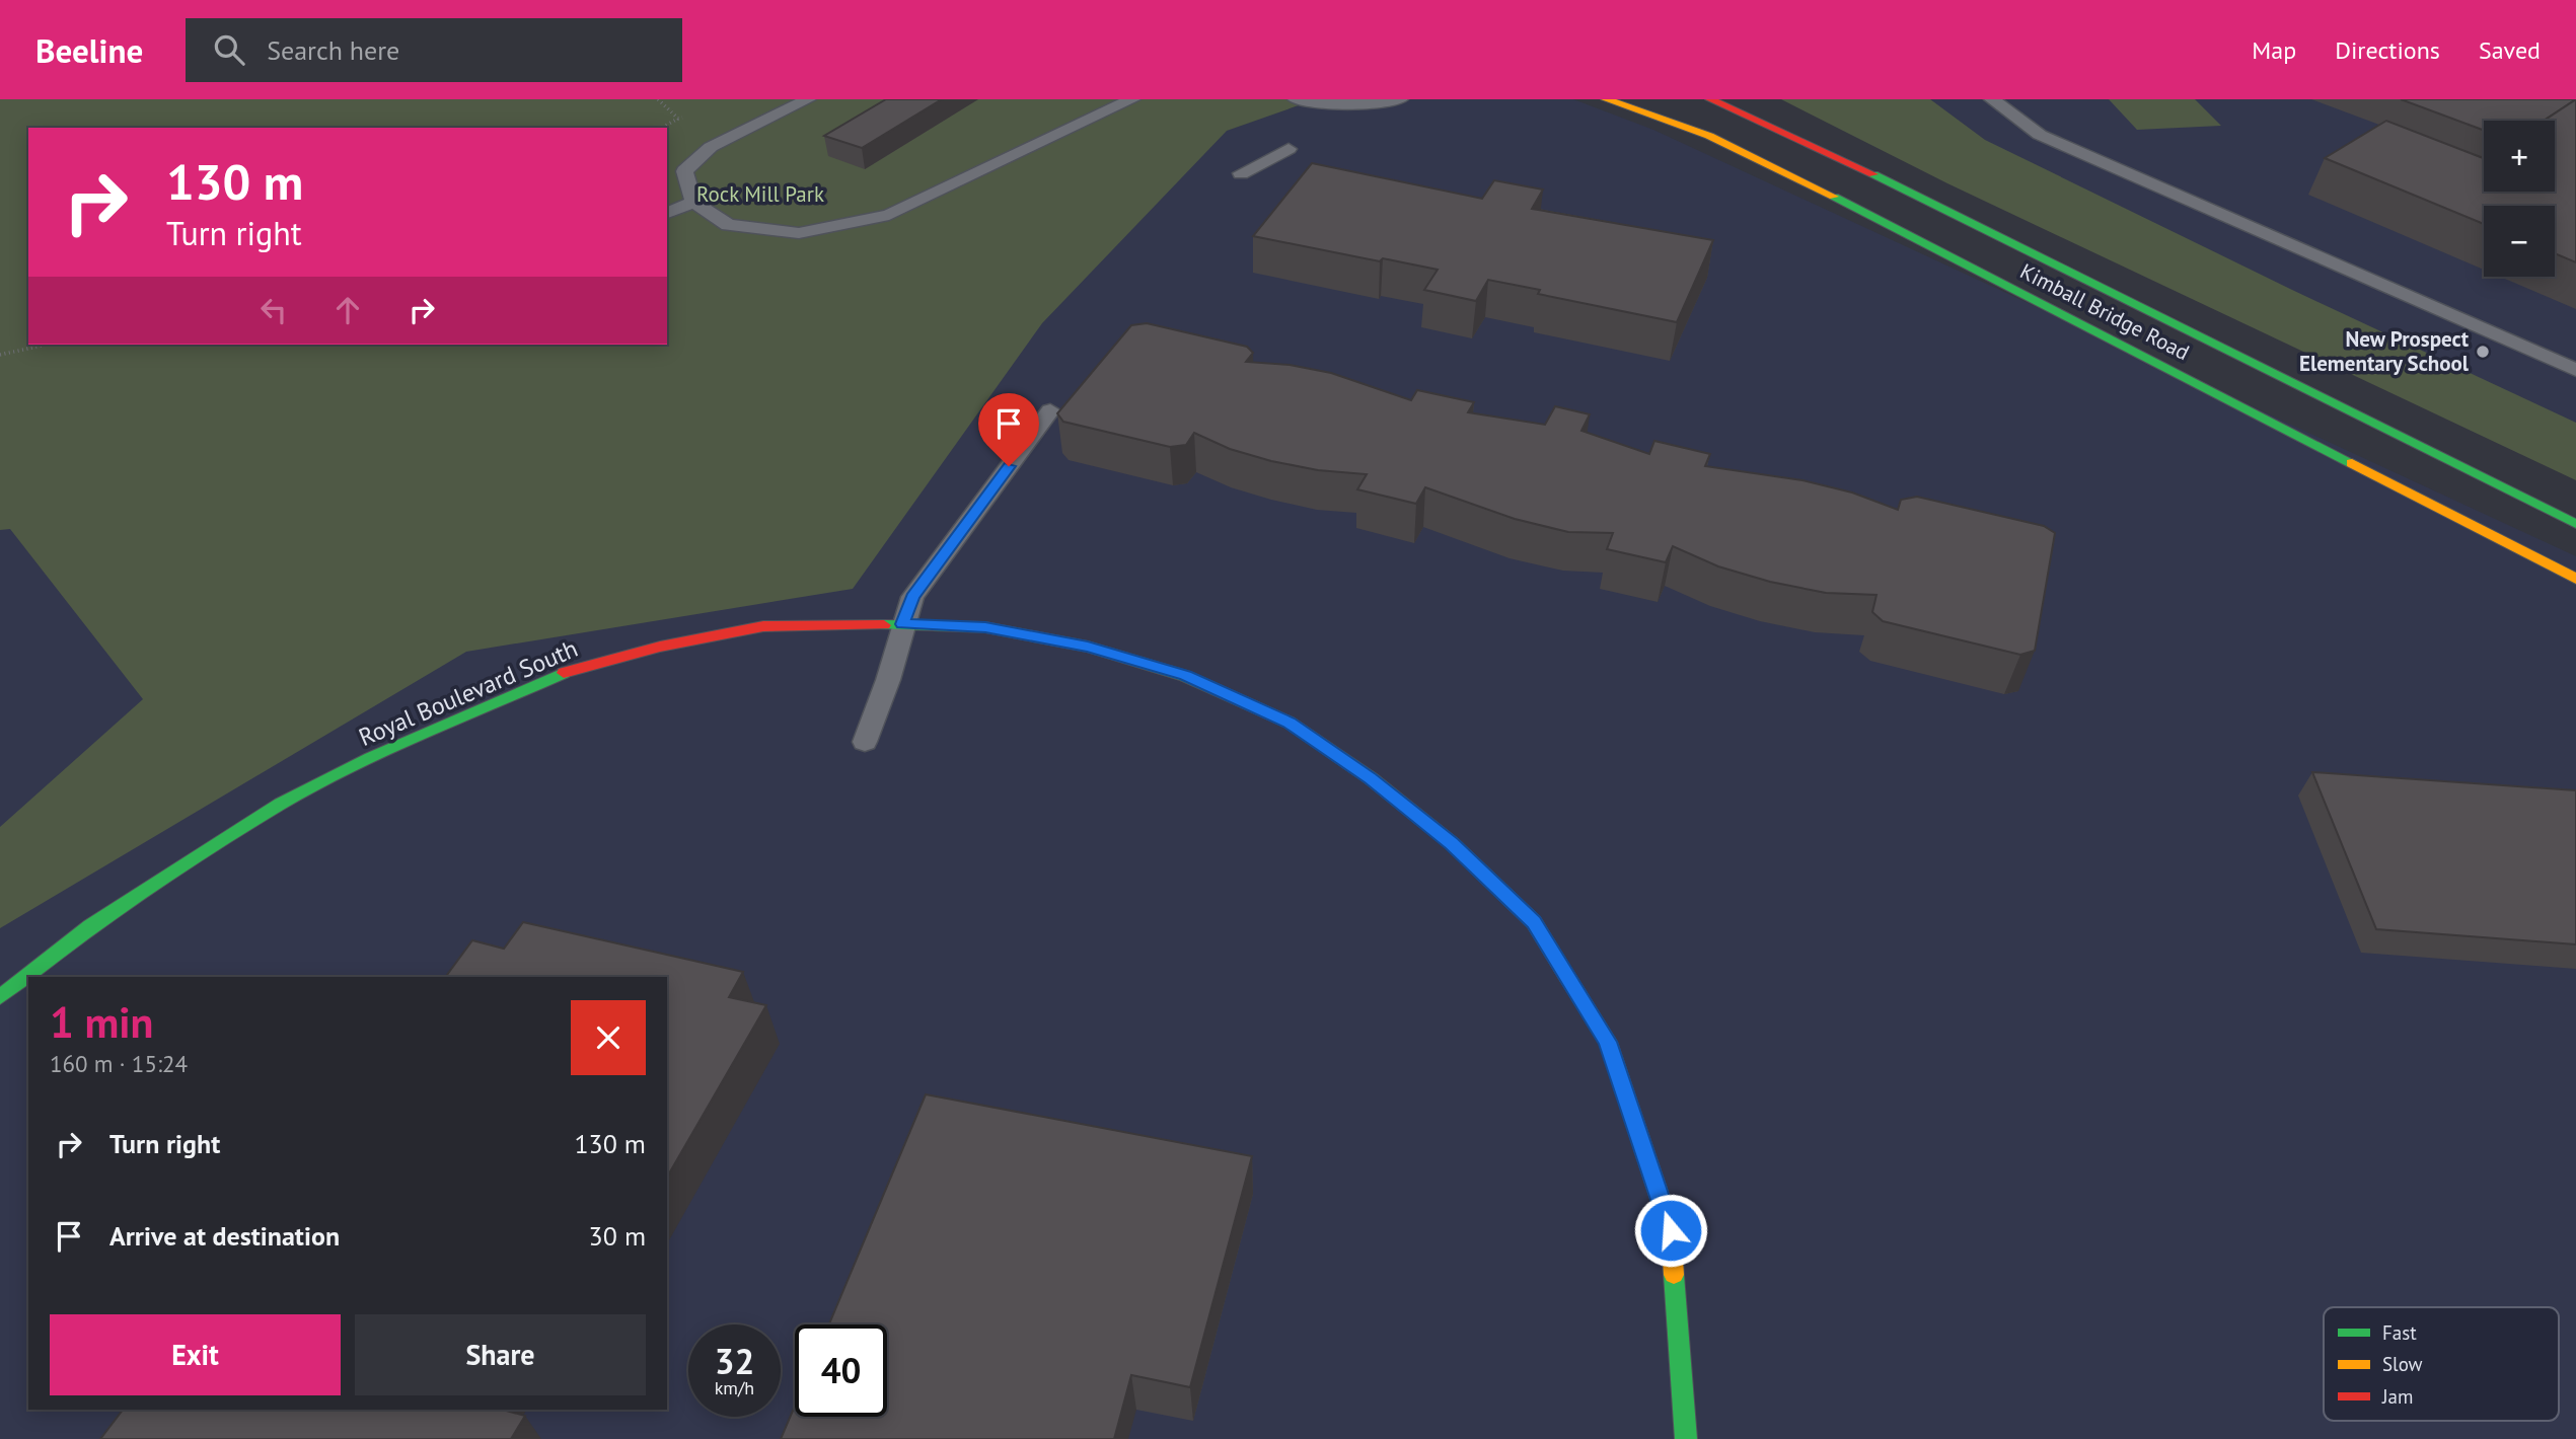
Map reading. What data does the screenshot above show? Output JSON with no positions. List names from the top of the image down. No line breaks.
{"streets":{"street":["Kimball Bridge Road","Royal Boulevard South"]},"parks":["Rock Mill Park"],"places":["New Prospect Elementary School"],"legend":["Fast","Slow","Jam"],"page":{"header":"Beeline","search":"Search here","nav":["Map","Directions","Saved"],"map_buttons":["+","−"],"turn":["130 m","Turn right"],"heading":["1 min","160 m · 15:24"],"list":[{"name":"Turn right","value":"130 m"},{"name":"Arrive at destination","value":"30 m"}],"buttons":["Exit","Share"],"speed":"32 km/h","limit":"40"}}
